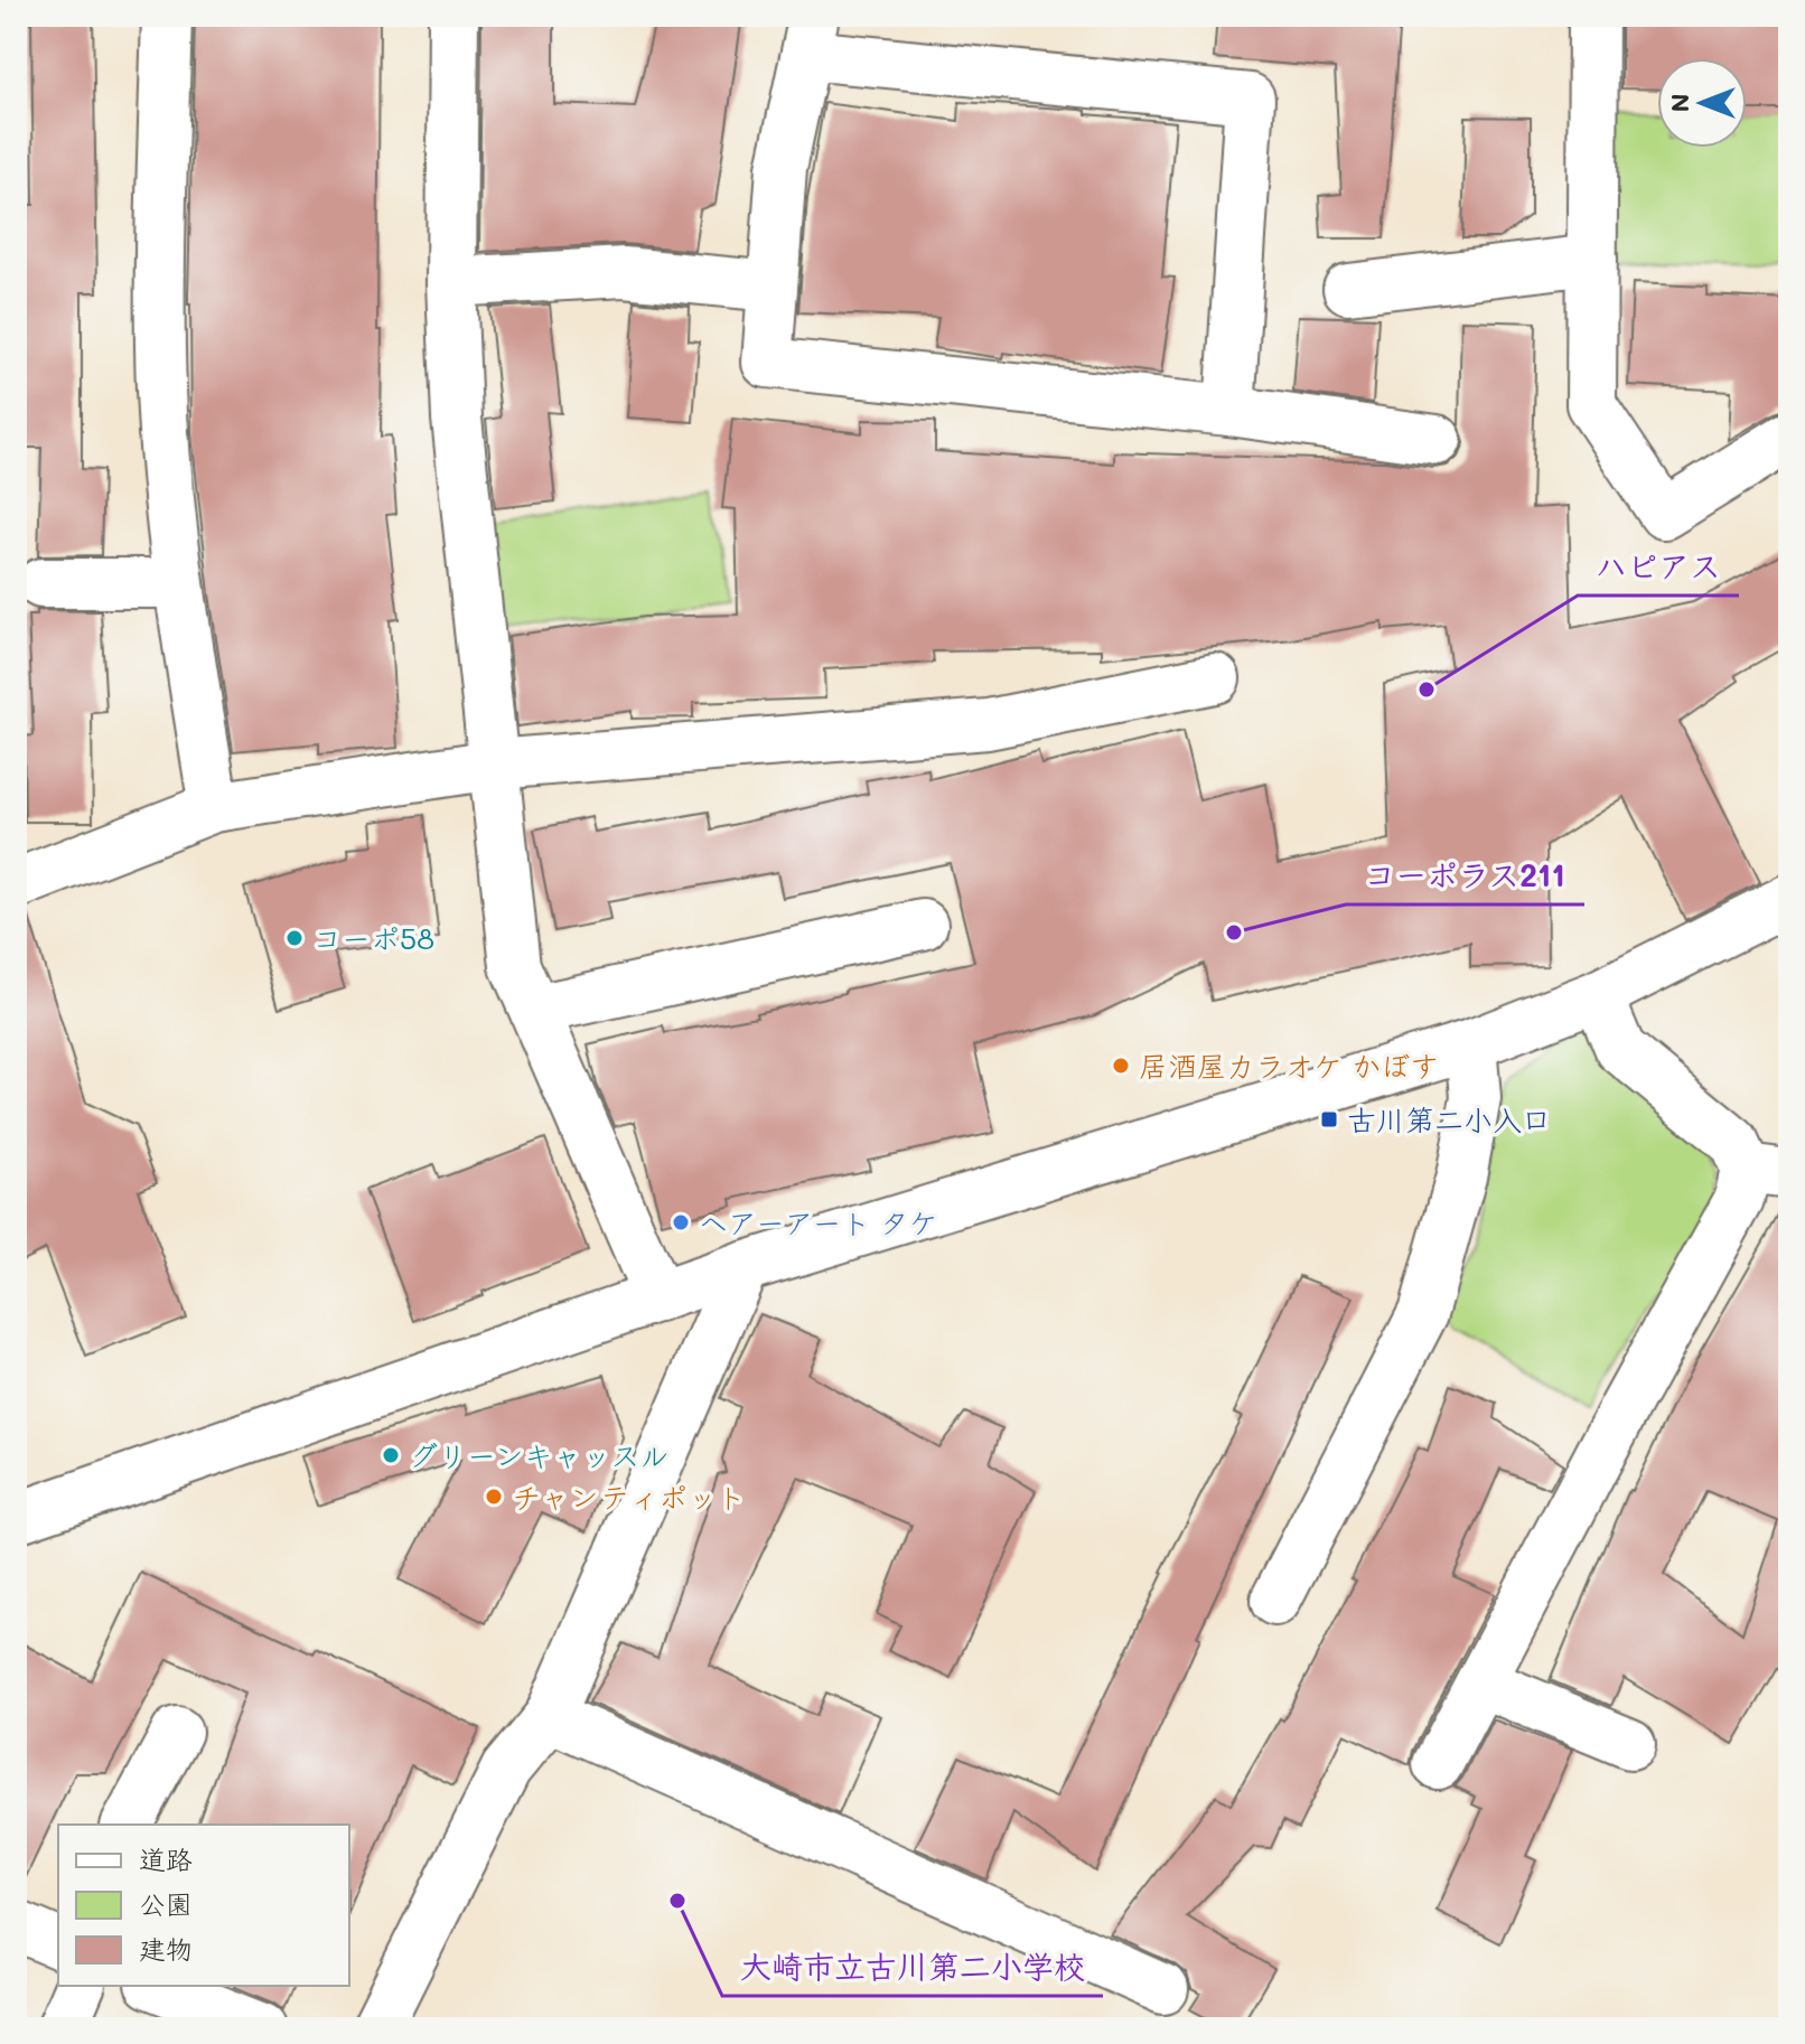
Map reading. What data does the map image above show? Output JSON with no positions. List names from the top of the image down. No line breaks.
{"places":{"other":["ハピアス","コーポラス211","コーポ58","居酒屋カラオケ かぼす","ヘアーアート タケ","グリーンキャッスル","チャンティポット","大崎市立古川第二小学校"],"transit":["古川第二小入口"]},"legend":["道路","公園","建物"],"north":"left"}
